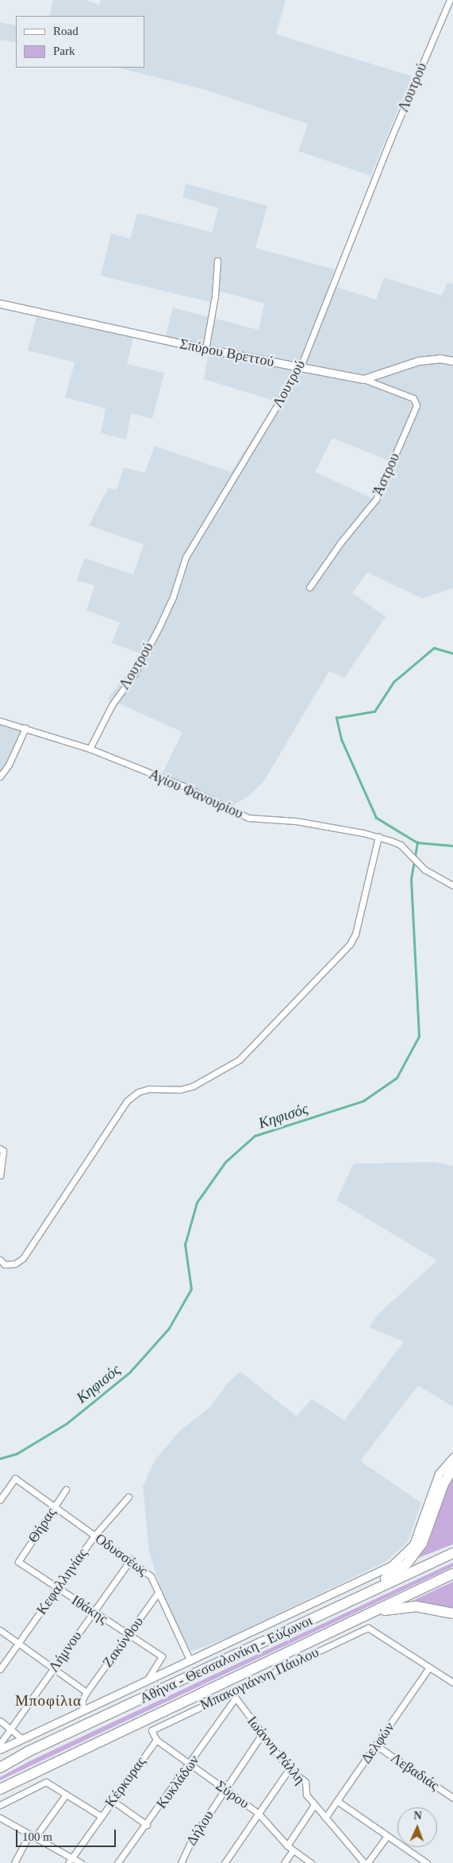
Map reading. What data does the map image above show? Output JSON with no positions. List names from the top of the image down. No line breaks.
{"streets":{"highway":["Αθήνα - Θεσσαλονίκη - Εύζωνοι"],"street":["Λουτρού","Σπύρου Βρεττού","Άστρου","Αγίου Φανουρίου","Θήρας","Οδυσσέως","Κεφαλληνίας","Ιθάκης","Ζακύνθου","Λήμνου","Μπακογιάννη Πάυλου","Δελφών","Ιωάννη Ράλλη","Λεβαδιάς","Κέρκυρας","Κυκλάδων","Σύρου","Δήλου"]},"crossings":[["Λουτρού","Σπύρου Βρεττού"],["Λουτρού","Αγίου Φανουρίου"],["Σπύρου Βρεττού","Άστρου"],["Θήρας","Οδυσσέως"],["Θήρας","Ιθάκης"],["Οδυσσέως","Κεφαλληνίας"],["Οδυσσέως","Ζακύνθου"],["Οδυσσέως","Λήμνου"],["Κεφαλληνίας","Ιθάκης"],["Ιθάκης","Ζακύνθου"],["Ιθάκης","Λήμνου"],["Μπακογιάννη Πάυλου","Δελφών"],["Μπακογιάννη Πάυλου","Ιωάννη Ράλλη"],["Μπακογιάννη Πάυλου","Σύρου"],["Δελφών","Ιωάννη Ράλλη"],["Δελφών","Λεβαδιάς"],["Ιωάννη Ράλλη","Κυκλάδων"],["Ιωάννη Ράλλη","Δήλου"],["Κέρκυρας","Σύρου"],["Κυκλάδων","Σύρου"],["Σύρου","Δήλου"]],"districts":["Μποφίλια"],"water":["Κηφισός"],"legend":["Road","Park"],"scale_bar":"100 m","north":"top"}
